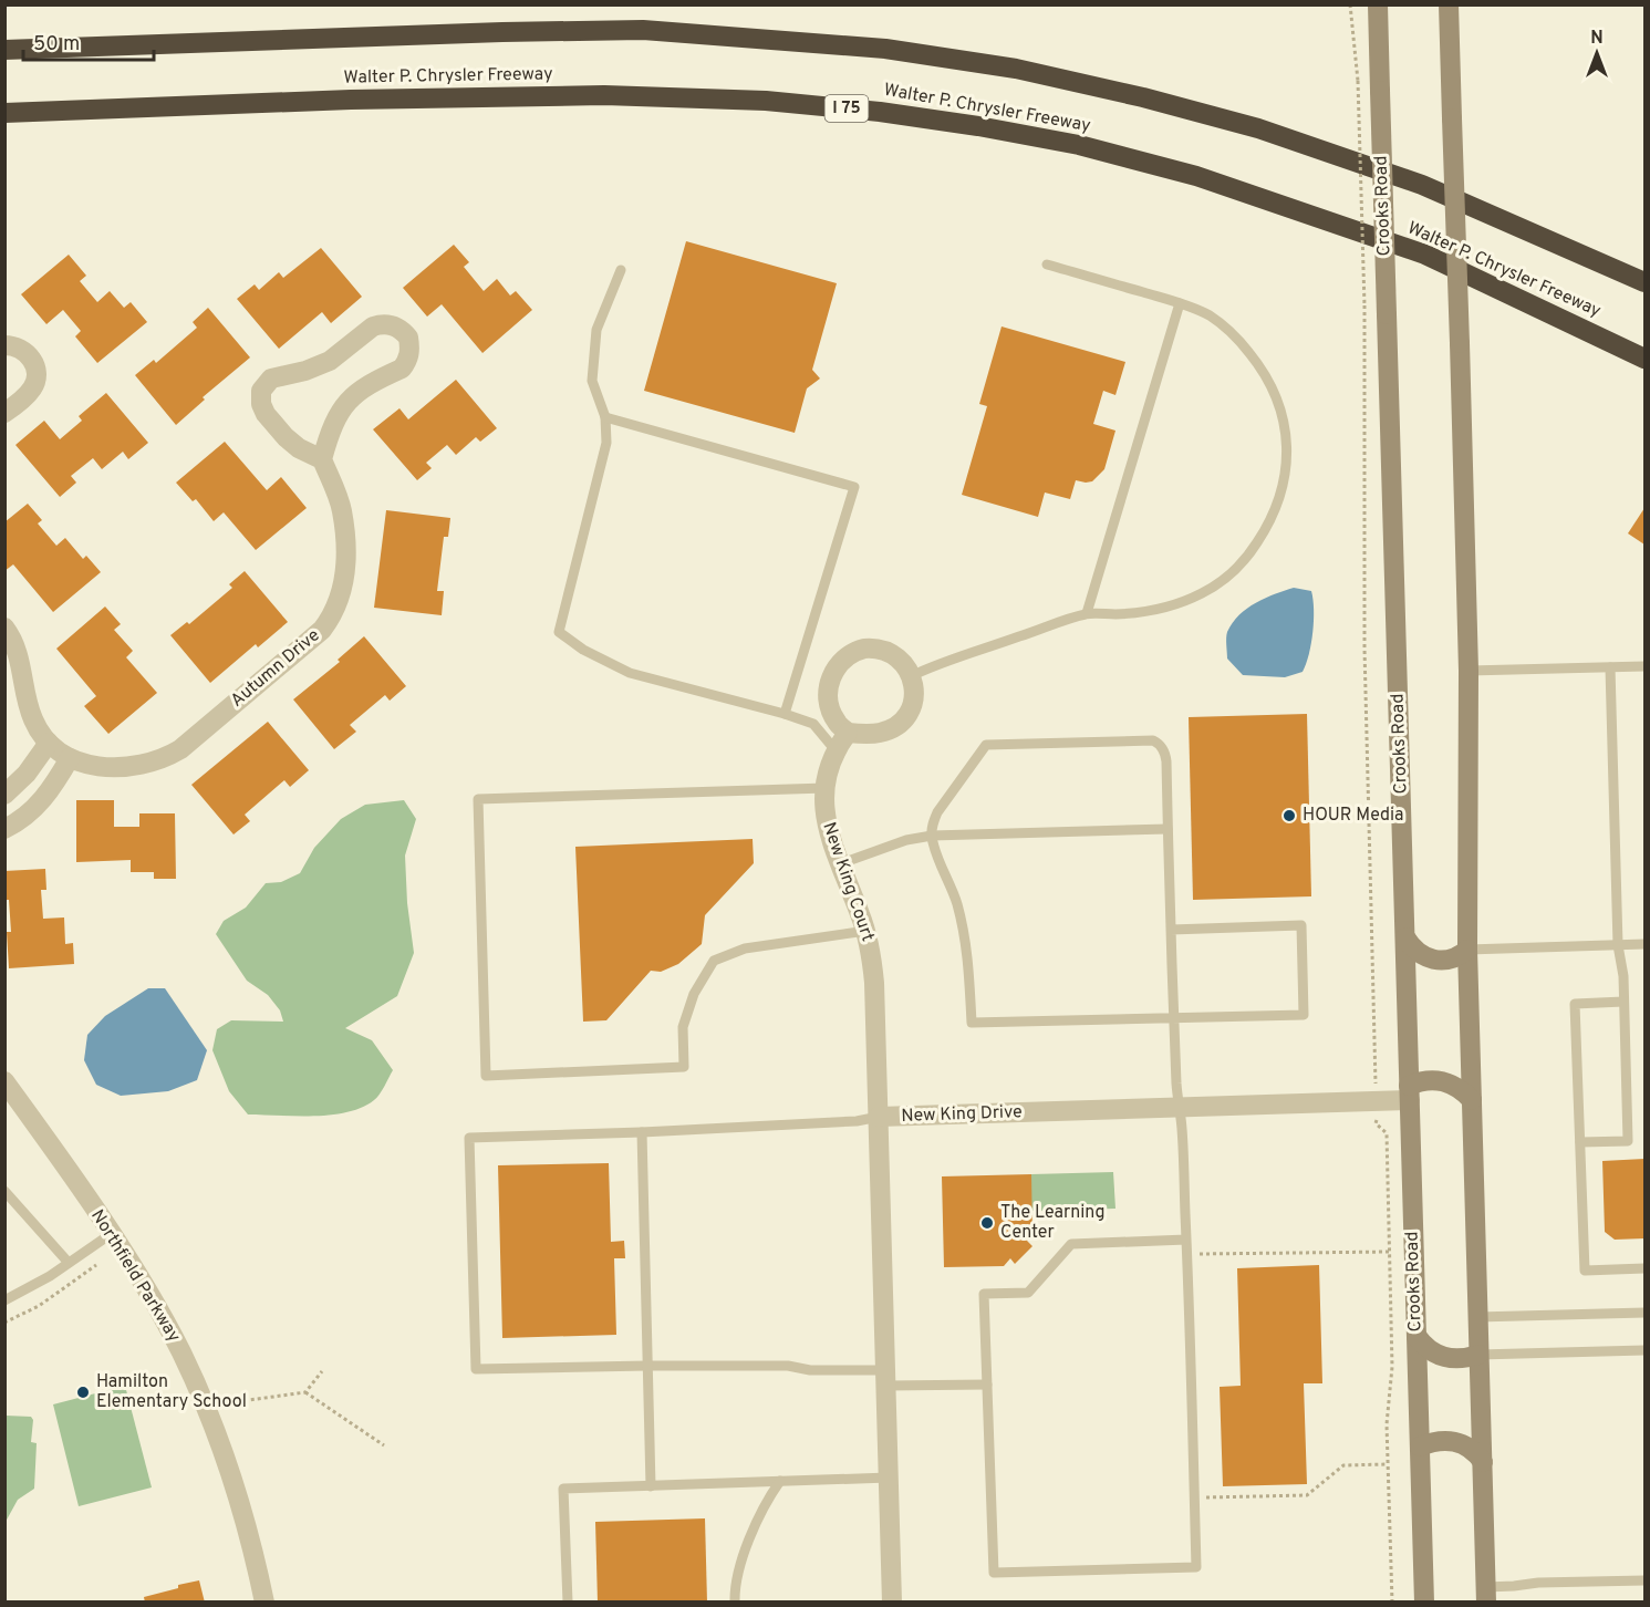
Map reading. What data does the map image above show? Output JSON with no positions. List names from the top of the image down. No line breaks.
{"streets":{"highway":["Walter P. Chrysler Freeway","I 75"],"main road":["Crooks Road"],"street":["Autumn Drive","New King Court","New King Drive","Northfield Parkway"]},"crossings":[["Crooks Road","New King Drive"],["New King Court","New King Drive"]],"places":["HOUR Media","The Learning Center","Hamilton Elementary School"],"scale_bar":"50 m","north":"top"}
